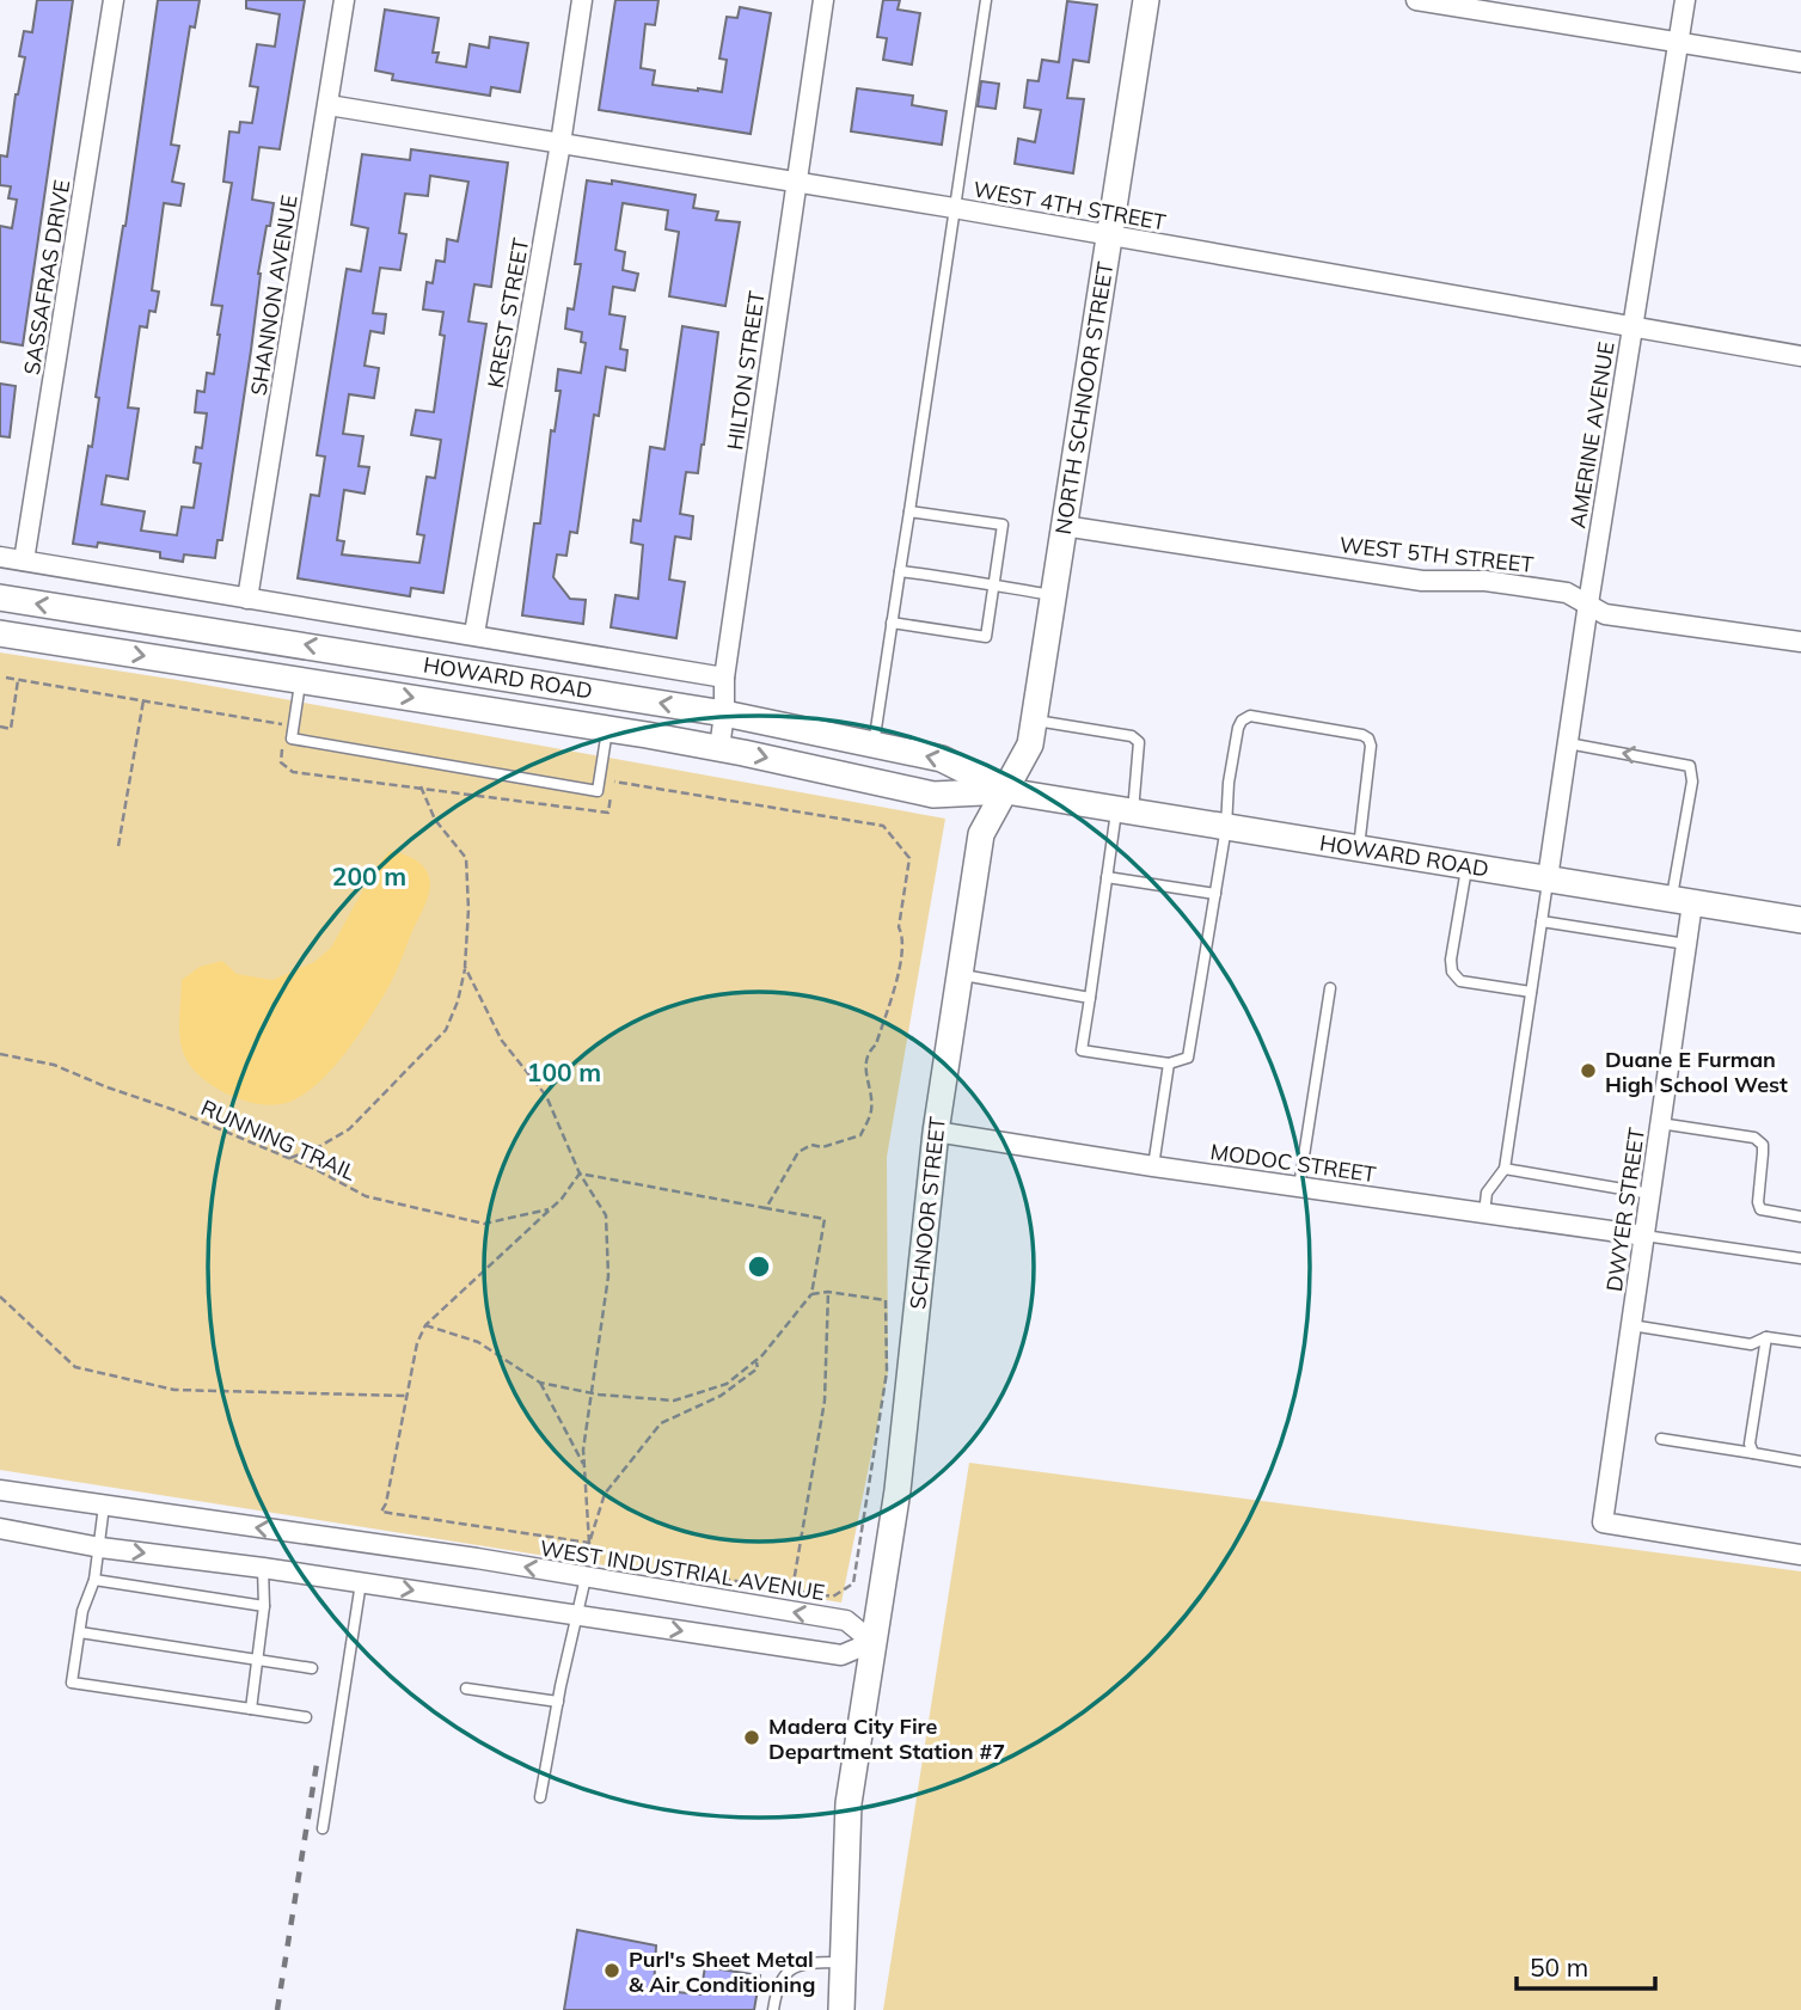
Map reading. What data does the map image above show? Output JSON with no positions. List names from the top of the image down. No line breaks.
{"streets":{"main road":["NORTH SCHNOOR STREET","HOWARD ROAD","SCHNOOR STREET"],"street":["WEST 4TH STREET","SASSAFRAS DRIVE","SHANNON AVENUE","KREST STREET","HILTON STREET","AMERINE AVENUE","WEST 5TH STREET","MODOC STREET","DWYER STREET","WEST INDUSTRIAL AVENUE"],"path":["RUNNING TRAIL"]},"crossings":[["WEST 4TH STREET","SHANNON AVENUE"],["WEST 4TH STREET","KREST STREET"],["WEST 4TH STREET","HILTON STREET"],["WEST 4TH STREET","NORTH SCHNOOR STREET"],["WEST 4TH STREET","AMERINE AVENUE"],["HILTON STREET","HOWARD ROAD"],["NORTH SCHNOOR STREET","WEST 5TH STREET"],["NORTH SCHNOOR STREET","HOWARD ROAD"],["NORTH SCHNOOR STREET","SCHNOOR STREET"],["AMERINE AVENUE","WEST 5TH STREET"],["AMERINE AVENUE","HOWARD ROAD"],["HOWARD ROAD","DWYER STREET"],["HOWARD ROAD","SCHNOOR STREET"],["MODOC STREET","DWYER STREET"],["MODOC STREET","SCHNOOR STREET"],["SCHNOOR STREET","WEST INDUSTRIAL AVENUE"]],"places":["Duane E Furman High School West","Madera City Fire Department Station #7","Purl's Sheet Metal & Air Conditioning"],"scale_bar":"50 m","rings":["200 m","100 m"]}
